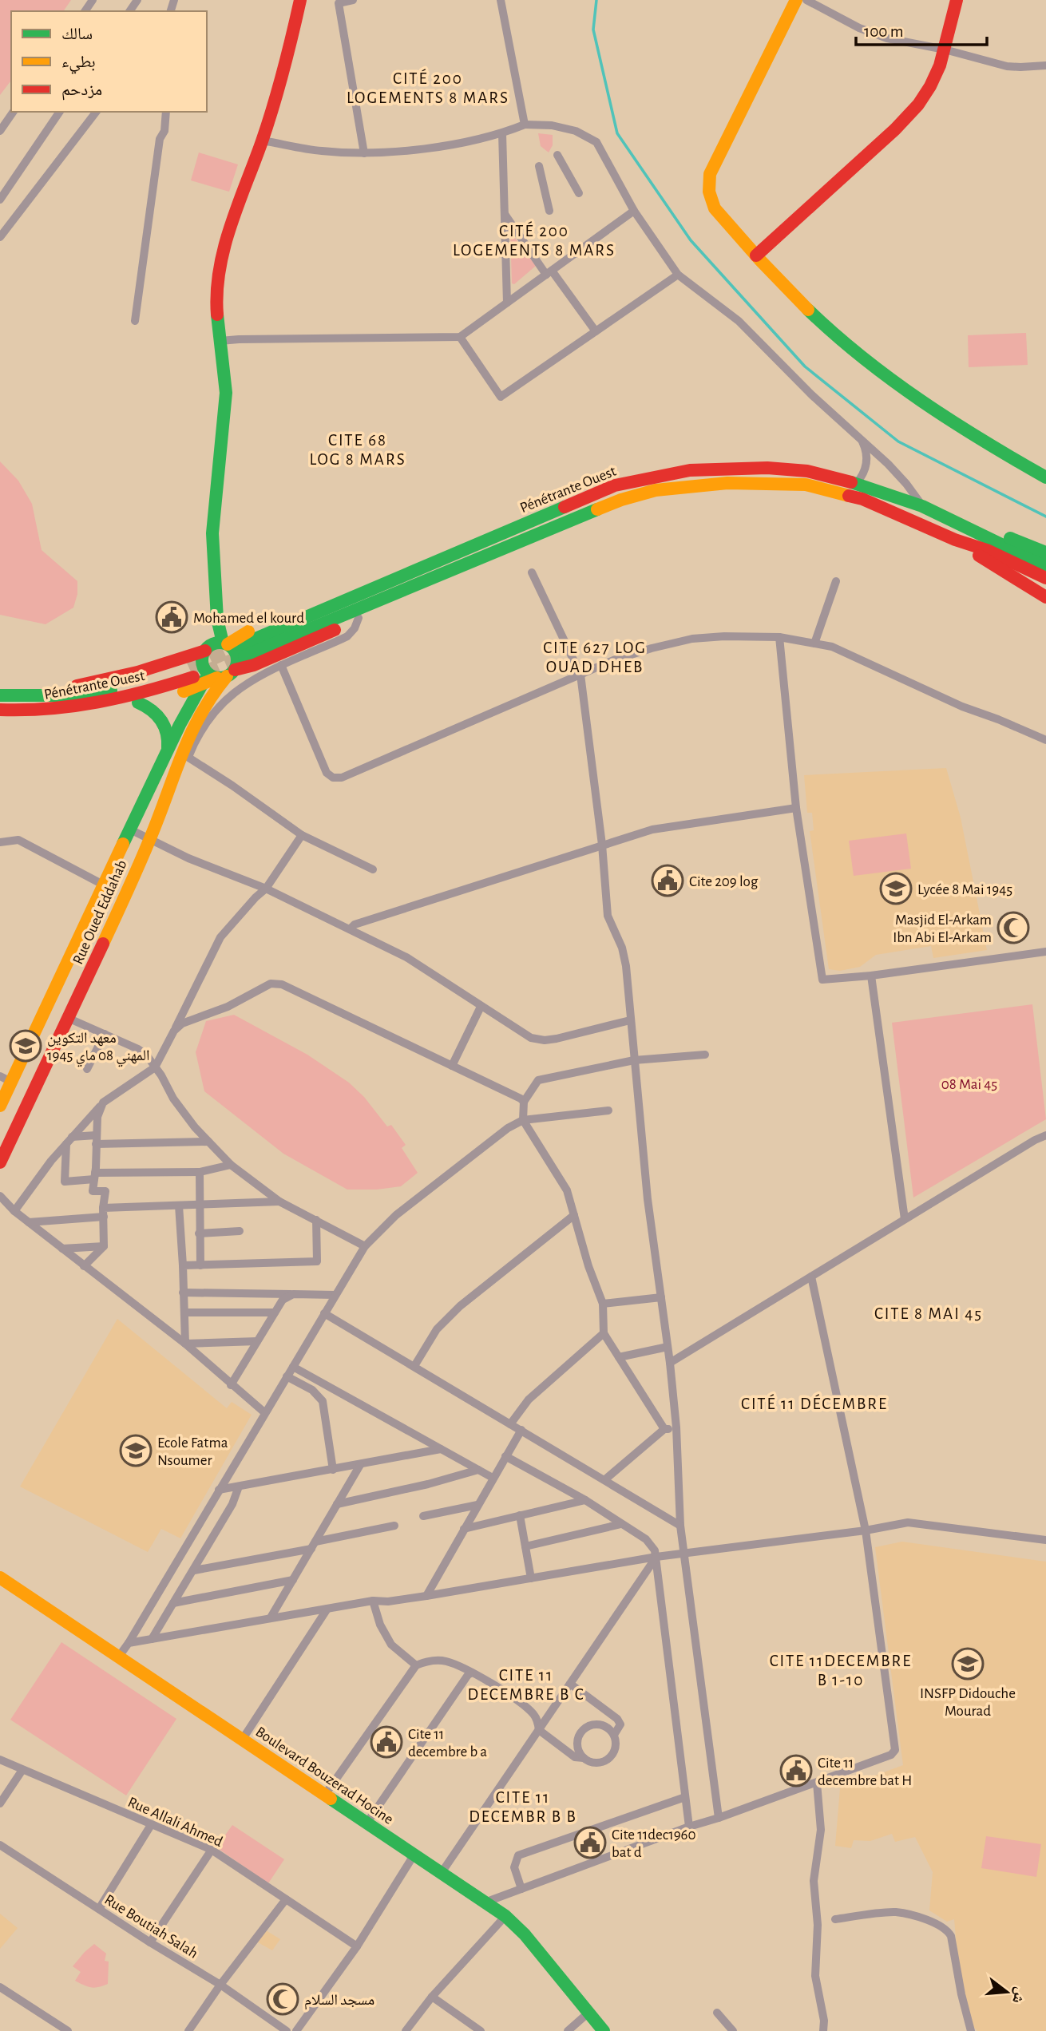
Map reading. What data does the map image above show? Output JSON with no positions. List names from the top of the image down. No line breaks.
{"streets":{"main road":["Pénétrante Ouest","Rue Oued Eddahab","Boulevard Bouzerad Hocine"],"street":["Rue Allali Ahmed","Rue Boutiah Salah"]},"crossings":[["Pénétrante Ouest","Rue Oued Eddahab"]],"districts":["CITÉ 200 LOGEMENTS 8 MARS","CITÉ 200 LOGEMENTS 8 MARS","CITE 68 LOG 8 MARS","CITE 627 LOG OUAD DHEB","CITE 8 MAI 45","CITÉ 11 DÉCEMBRE","CITE 11DECEMBRE B 1-10","CITE 11 DECEMBRE B C","CITE 11 DECEMBR B B"],"parks":["08 Mai 45"],"places":{"public building":["Mohamed el kourd","Cite 209 log","Cite 11 decembre b a","Cite 11 decembre bat H","Cite 11dec1960 bat d"],"school or university":["Lycée 8 Mai 1945","معهد التكوين المهني 08 ماي 1945","Ecole Fatma Nsoumer","INSFP Didouche Mourad"],"mosque":["Masjid El-Arkam Ibn Abi El-Arkam","مسجد السلام"]},"legend":["سالك","بطيء","مزدحم"],"scale_bar":"100 m","north":"right"}
